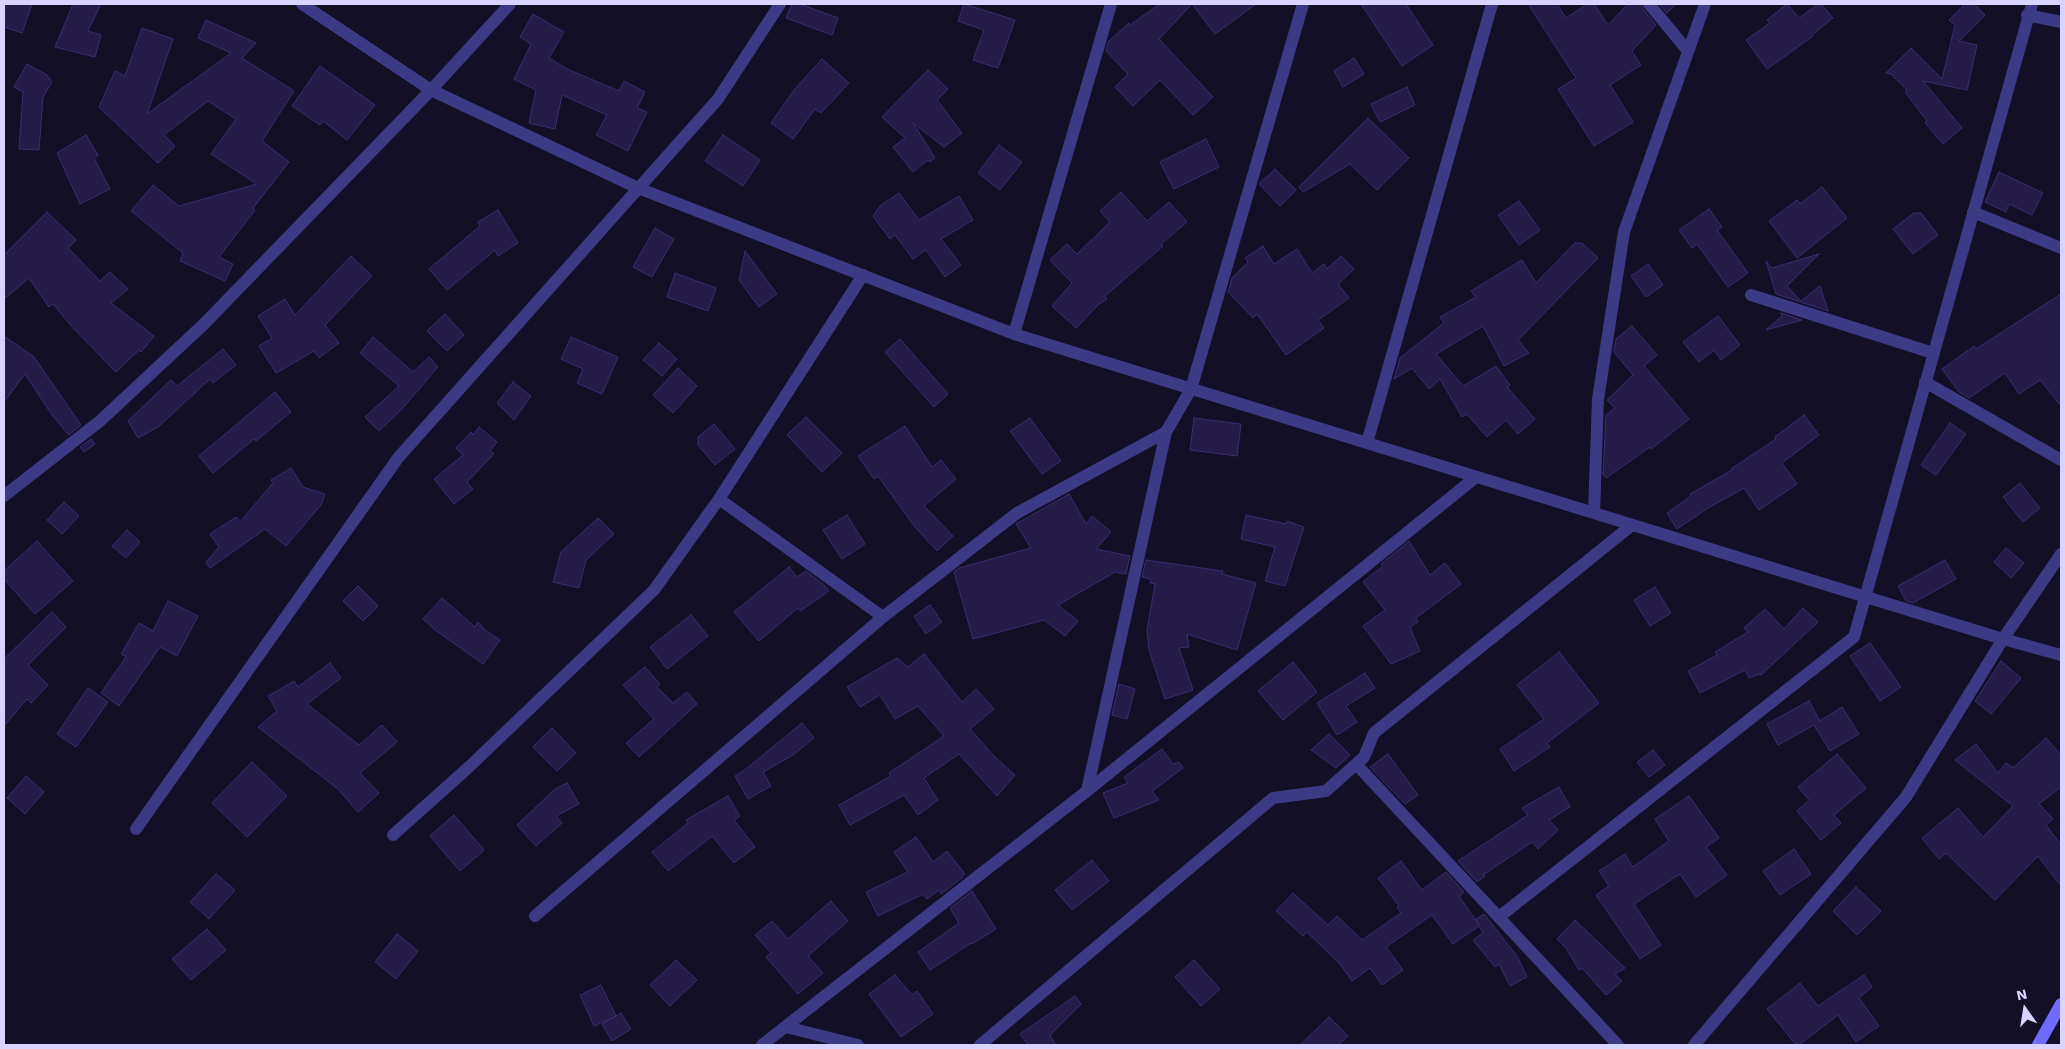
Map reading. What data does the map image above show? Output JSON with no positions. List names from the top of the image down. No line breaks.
{"north":"top"}
